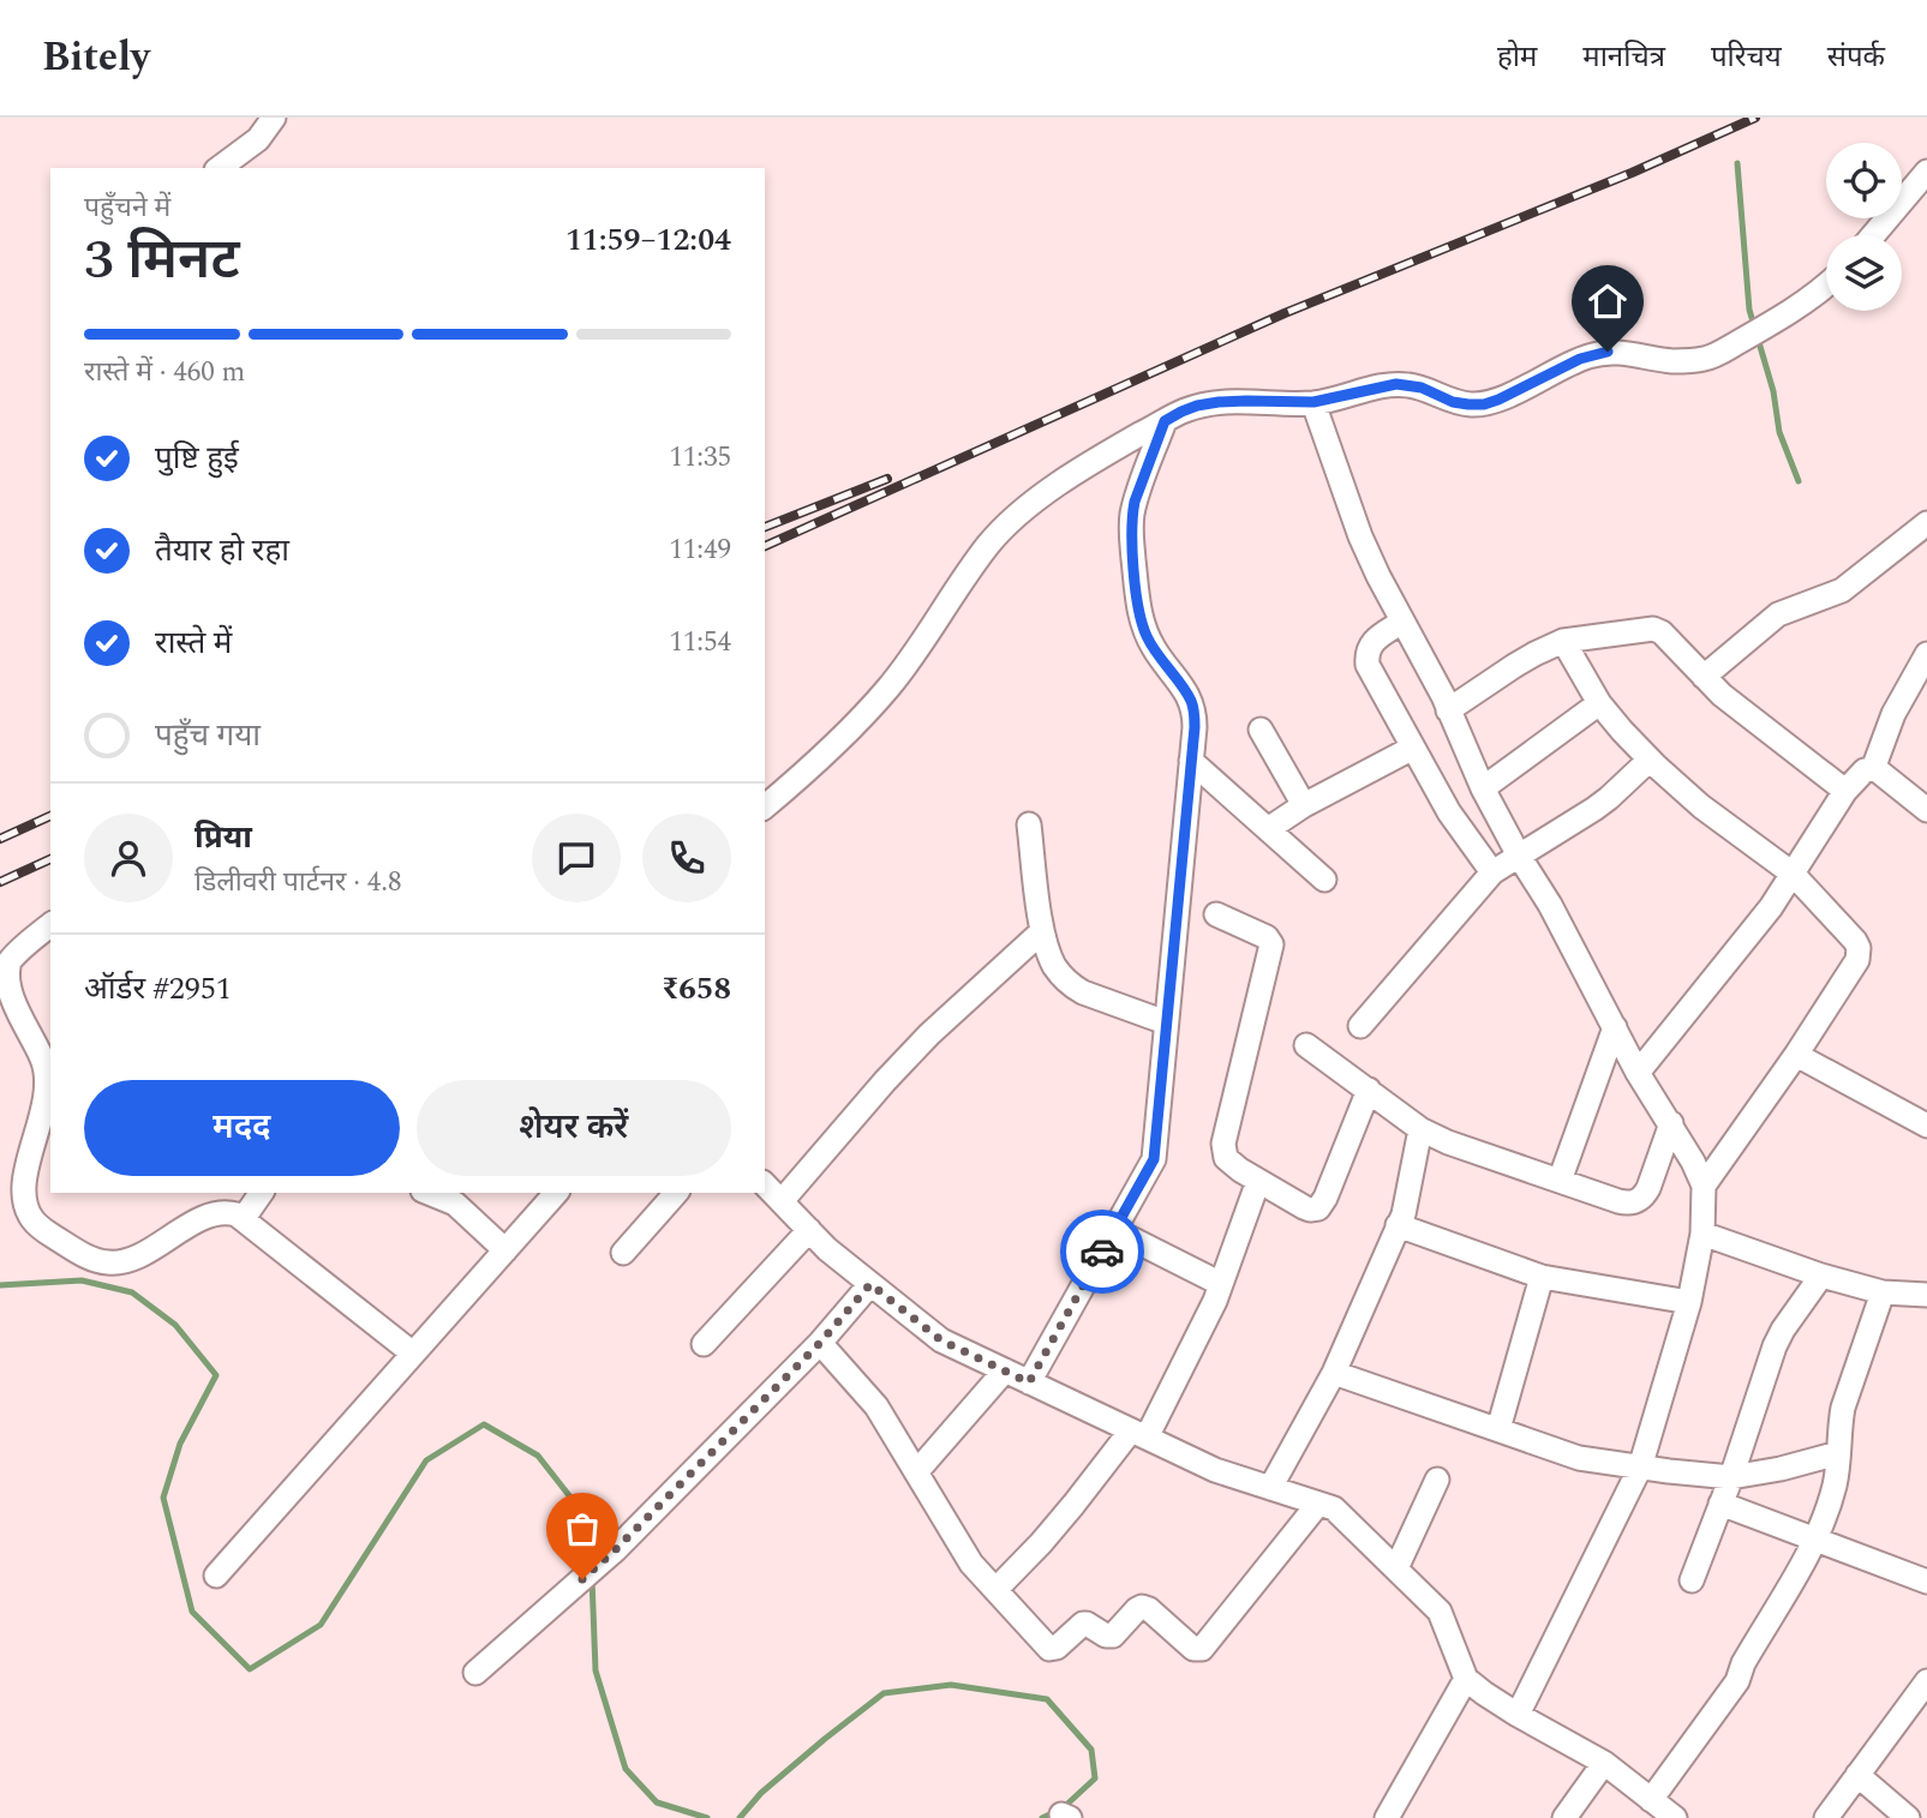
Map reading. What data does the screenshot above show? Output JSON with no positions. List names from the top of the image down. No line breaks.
{"page":{"header":"Bitely","nav":["होम","मानचित्र","परिचय","संपर्क"],"heading":["3 मिनट","पहुँचने में","11:59–12:04"],"panel":["प्रिया","डिलीवरी पार्टनर · 4.8","ऑर्डर #2951","₹658"],"bar":"रास्ते में · 460 m","list":[["पुष्टि हुई","11:35"],["तैयार हो रहा","11:49"],["रास्ते में","11:54"],"पहुँच गया"],"buttons":["मदद","शेयर करें"]}}
